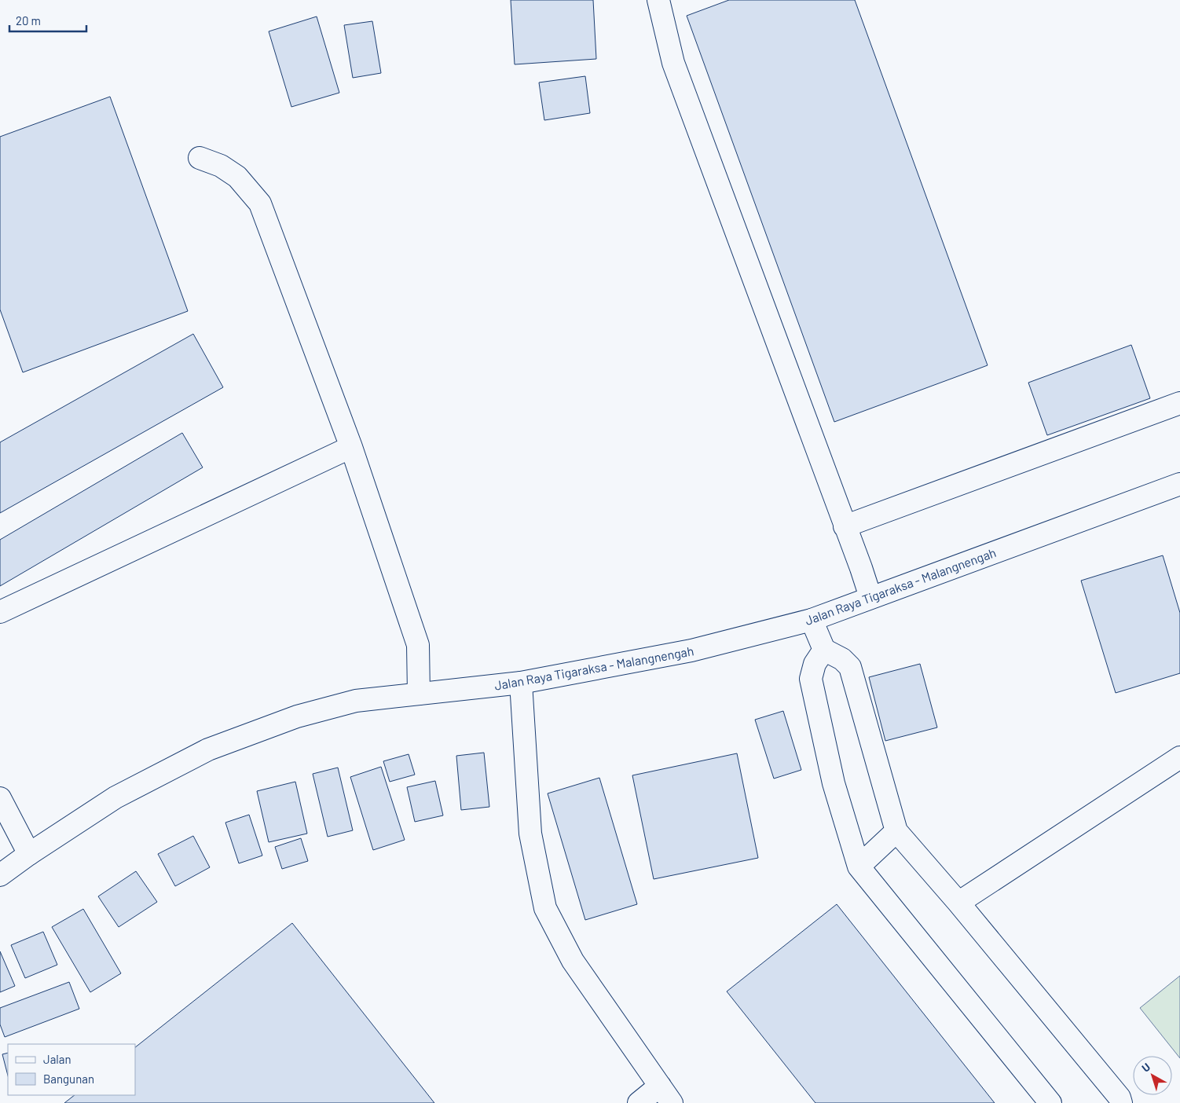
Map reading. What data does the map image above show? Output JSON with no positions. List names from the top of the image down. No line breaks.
{"streets":{"main road":["Jalan Raya Tigaraksa - Malangnengah"]},"legend":["Jalan","Bangunan"],"scale_bar":"20 m","north":"top left"}
